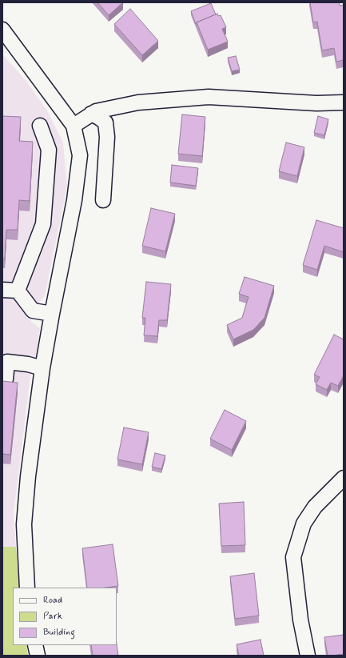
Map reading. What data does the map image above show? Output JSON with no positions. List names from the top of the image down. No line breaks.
{"legend":["Road","Park","Building"]}
